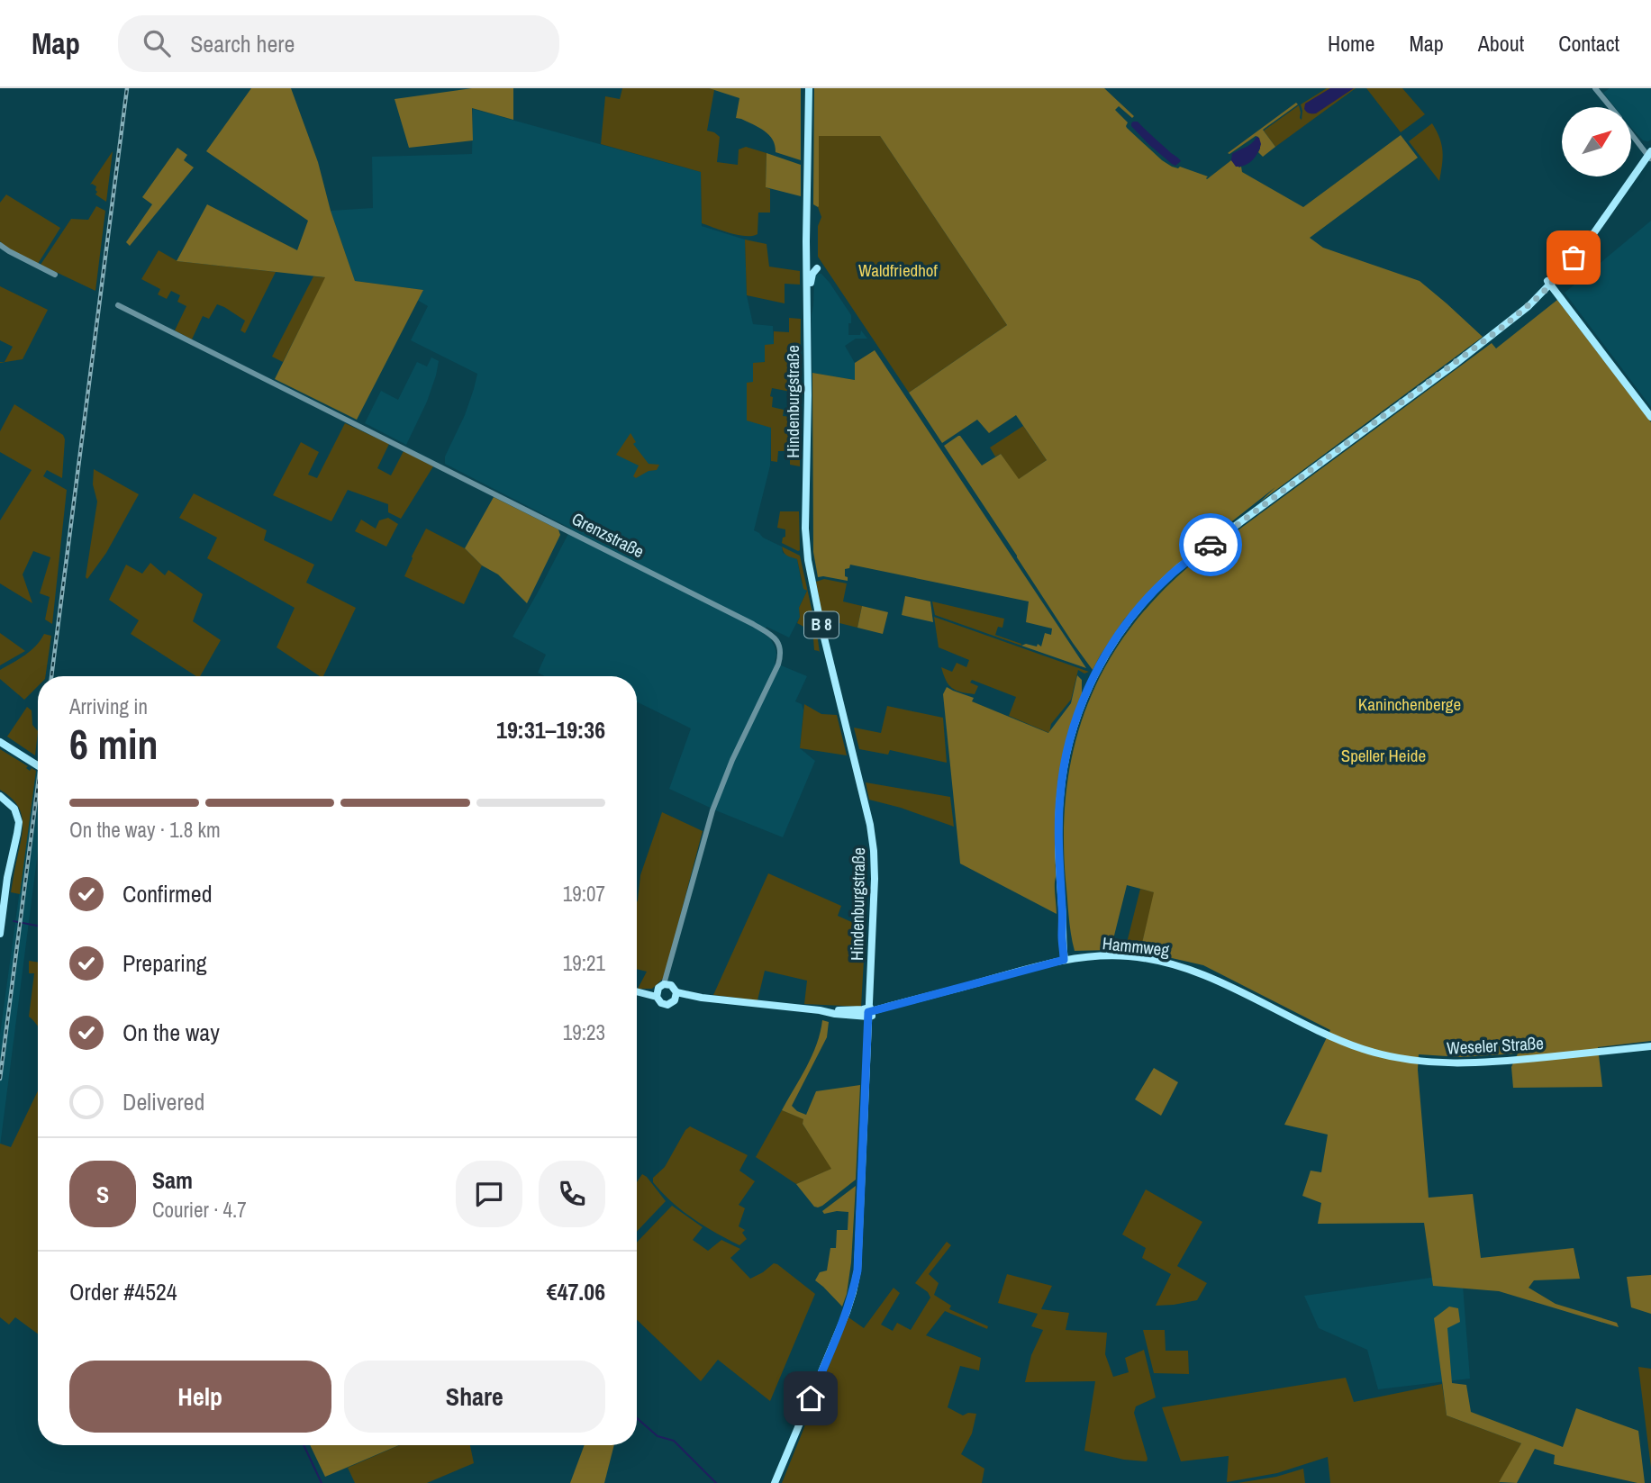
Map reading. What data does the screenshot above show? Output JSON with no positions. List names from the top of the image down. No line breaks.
{"streets":{"main road":["Hindenburgstraße","B 8","Hammweg","Weseler Straße"],"street":["Grenzstraße"]},"crossings":[["Hindenburgstraße","Hammweg"],["Grenzstraße","Hammweg"],["Hammweg","Weseler Straße"]],"parks":["Waldfriedhof","Kaninchenberge","Speller Heide"],"north":"top right","page":{"header":"Map","search":"Search here","nav":["Home","Map","About","Contact"],"heading":["6 min","Arriving in","19:31–19:36"],"panel":["Sam","Courier · 4.7","Order #4524","€47.06"],"bar":"On the way · 1.8 km","list":[["Confirmed","19:07"],["Preparing","19:21"],["On the way","19:23"],"Delivered"],"round":"S","buttons":["Help","Share"]}}
